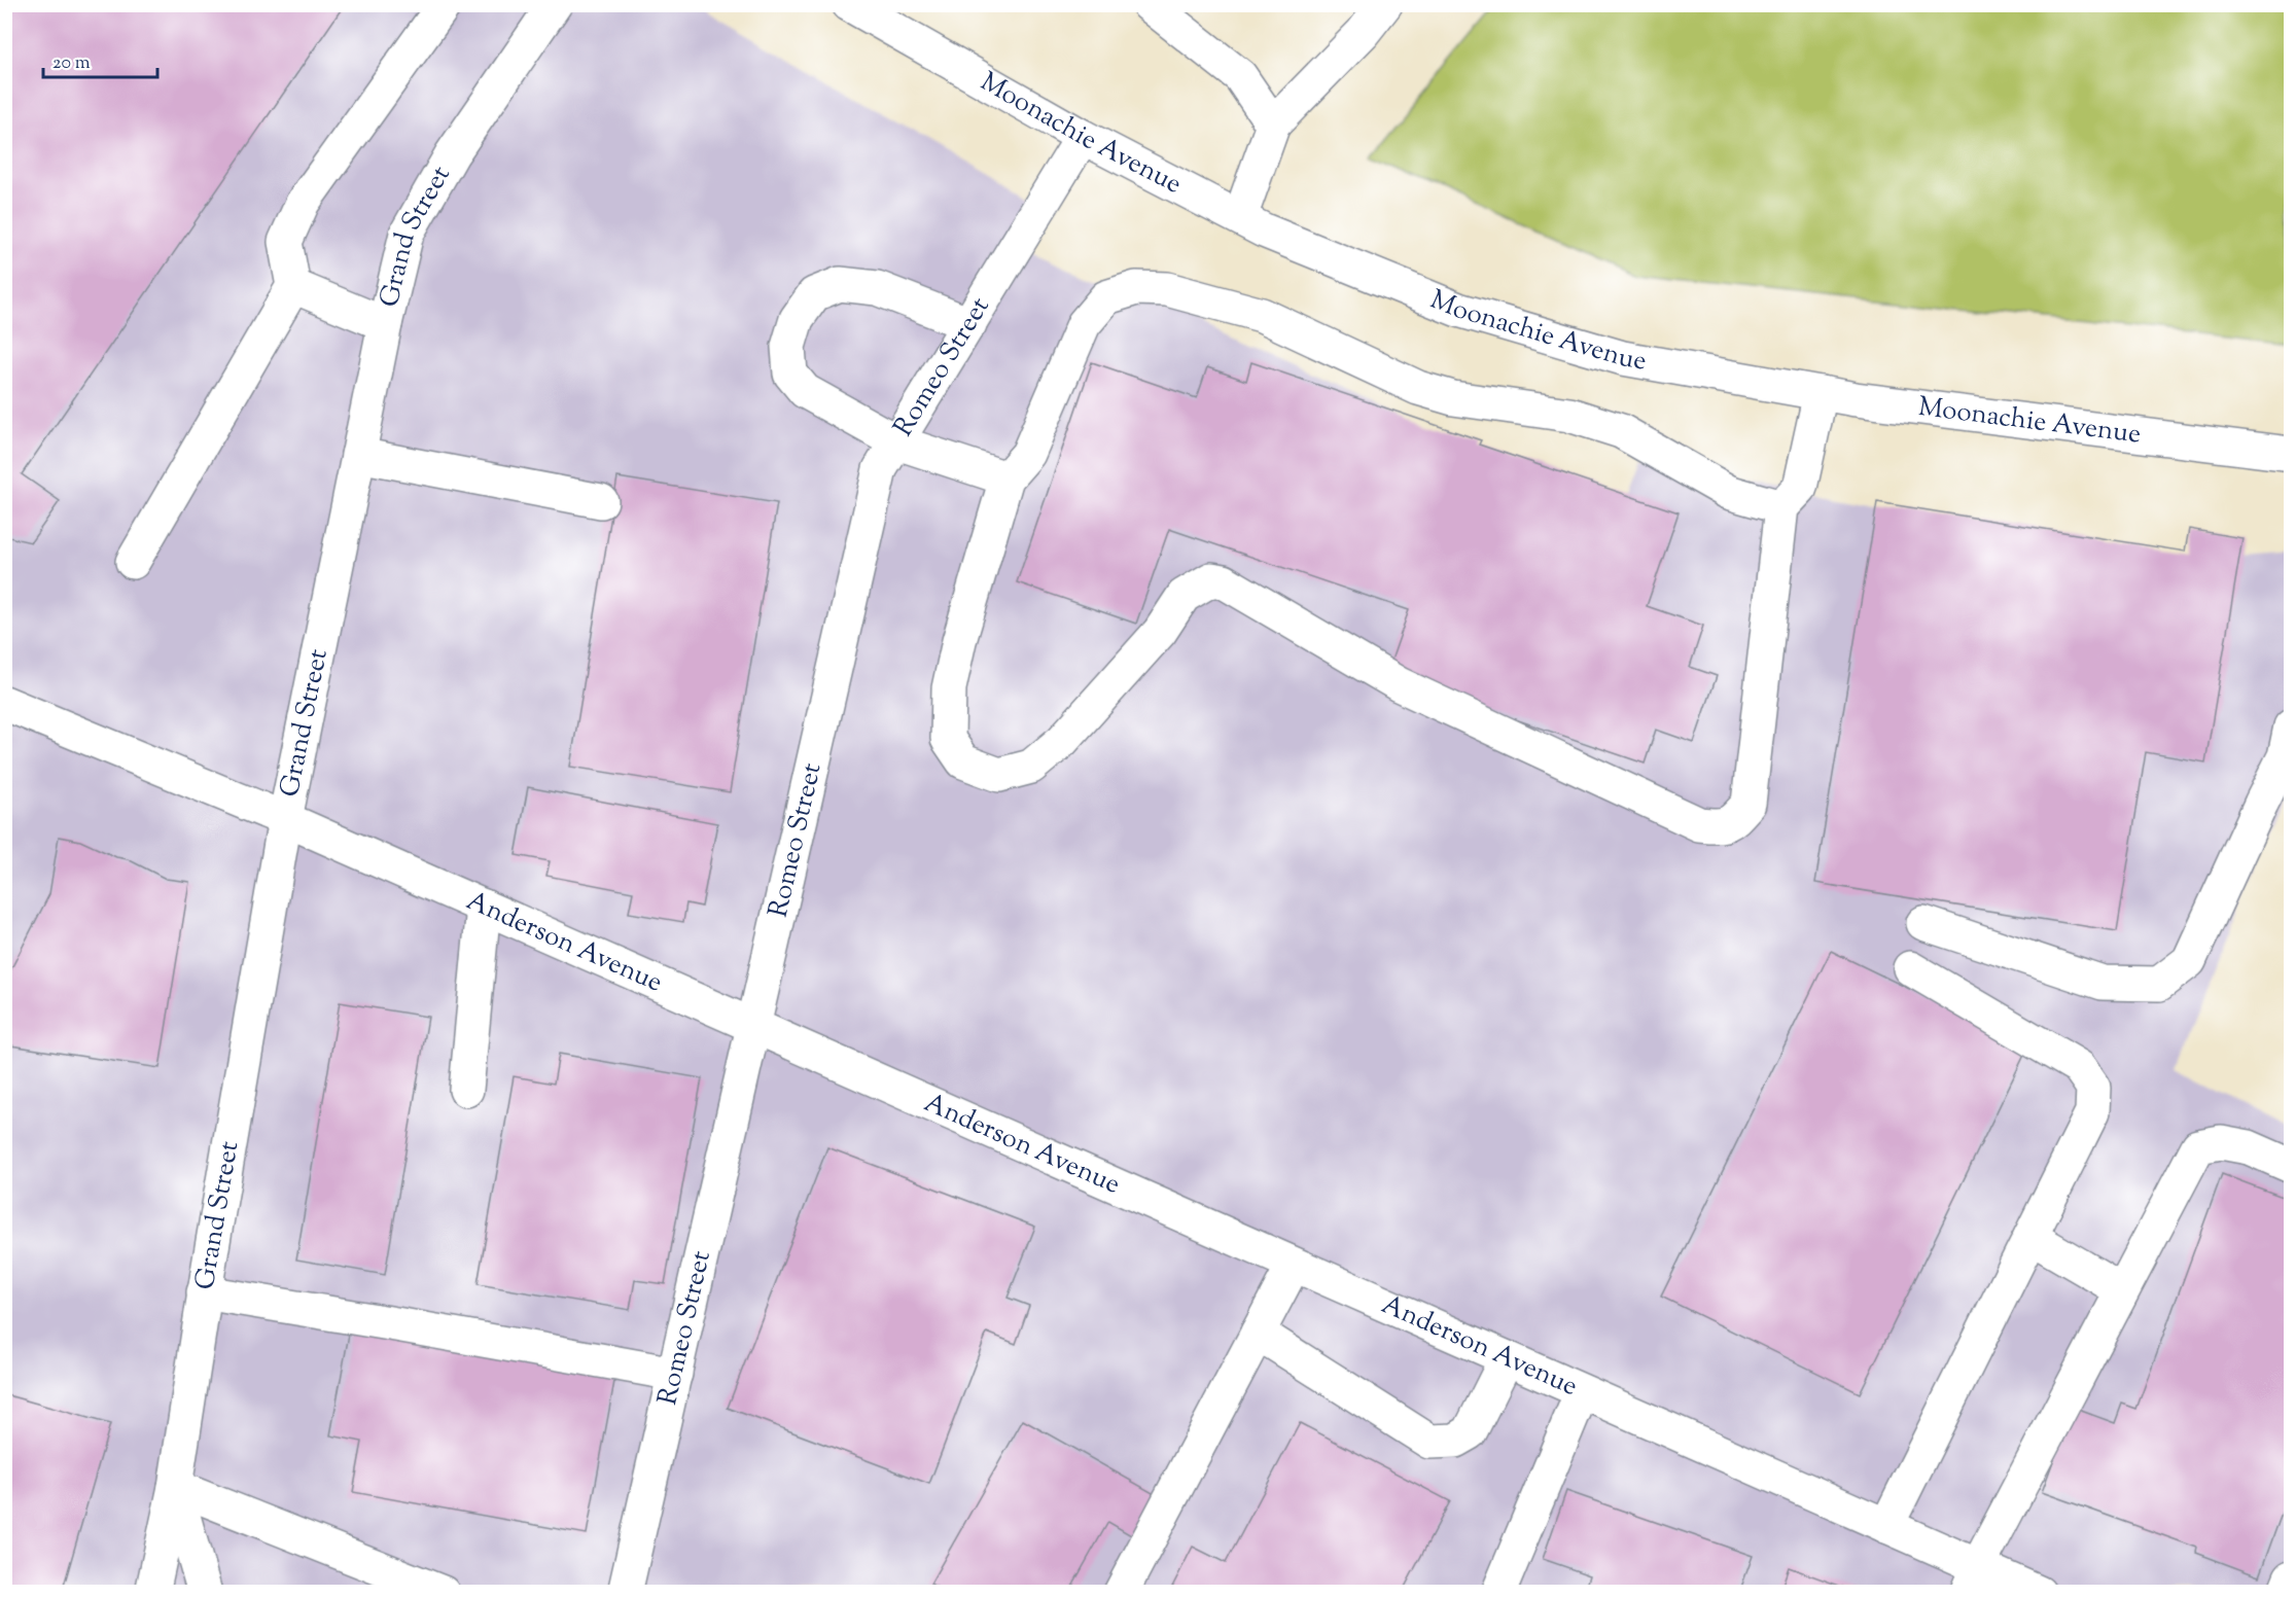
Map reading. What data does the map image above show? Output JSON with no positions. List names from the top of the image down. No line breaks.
{"streets":{"street":["Moonachie Avenue","Grand Street","Romeo Street","Anderson Avenue"]},"crossings":[["Moonachie Avenue","Romeo Street"],["Grand Street","Anderson Avenue"],["Romeo Street","Anderson Avenue"]],"scale_bar":"20 m"}
